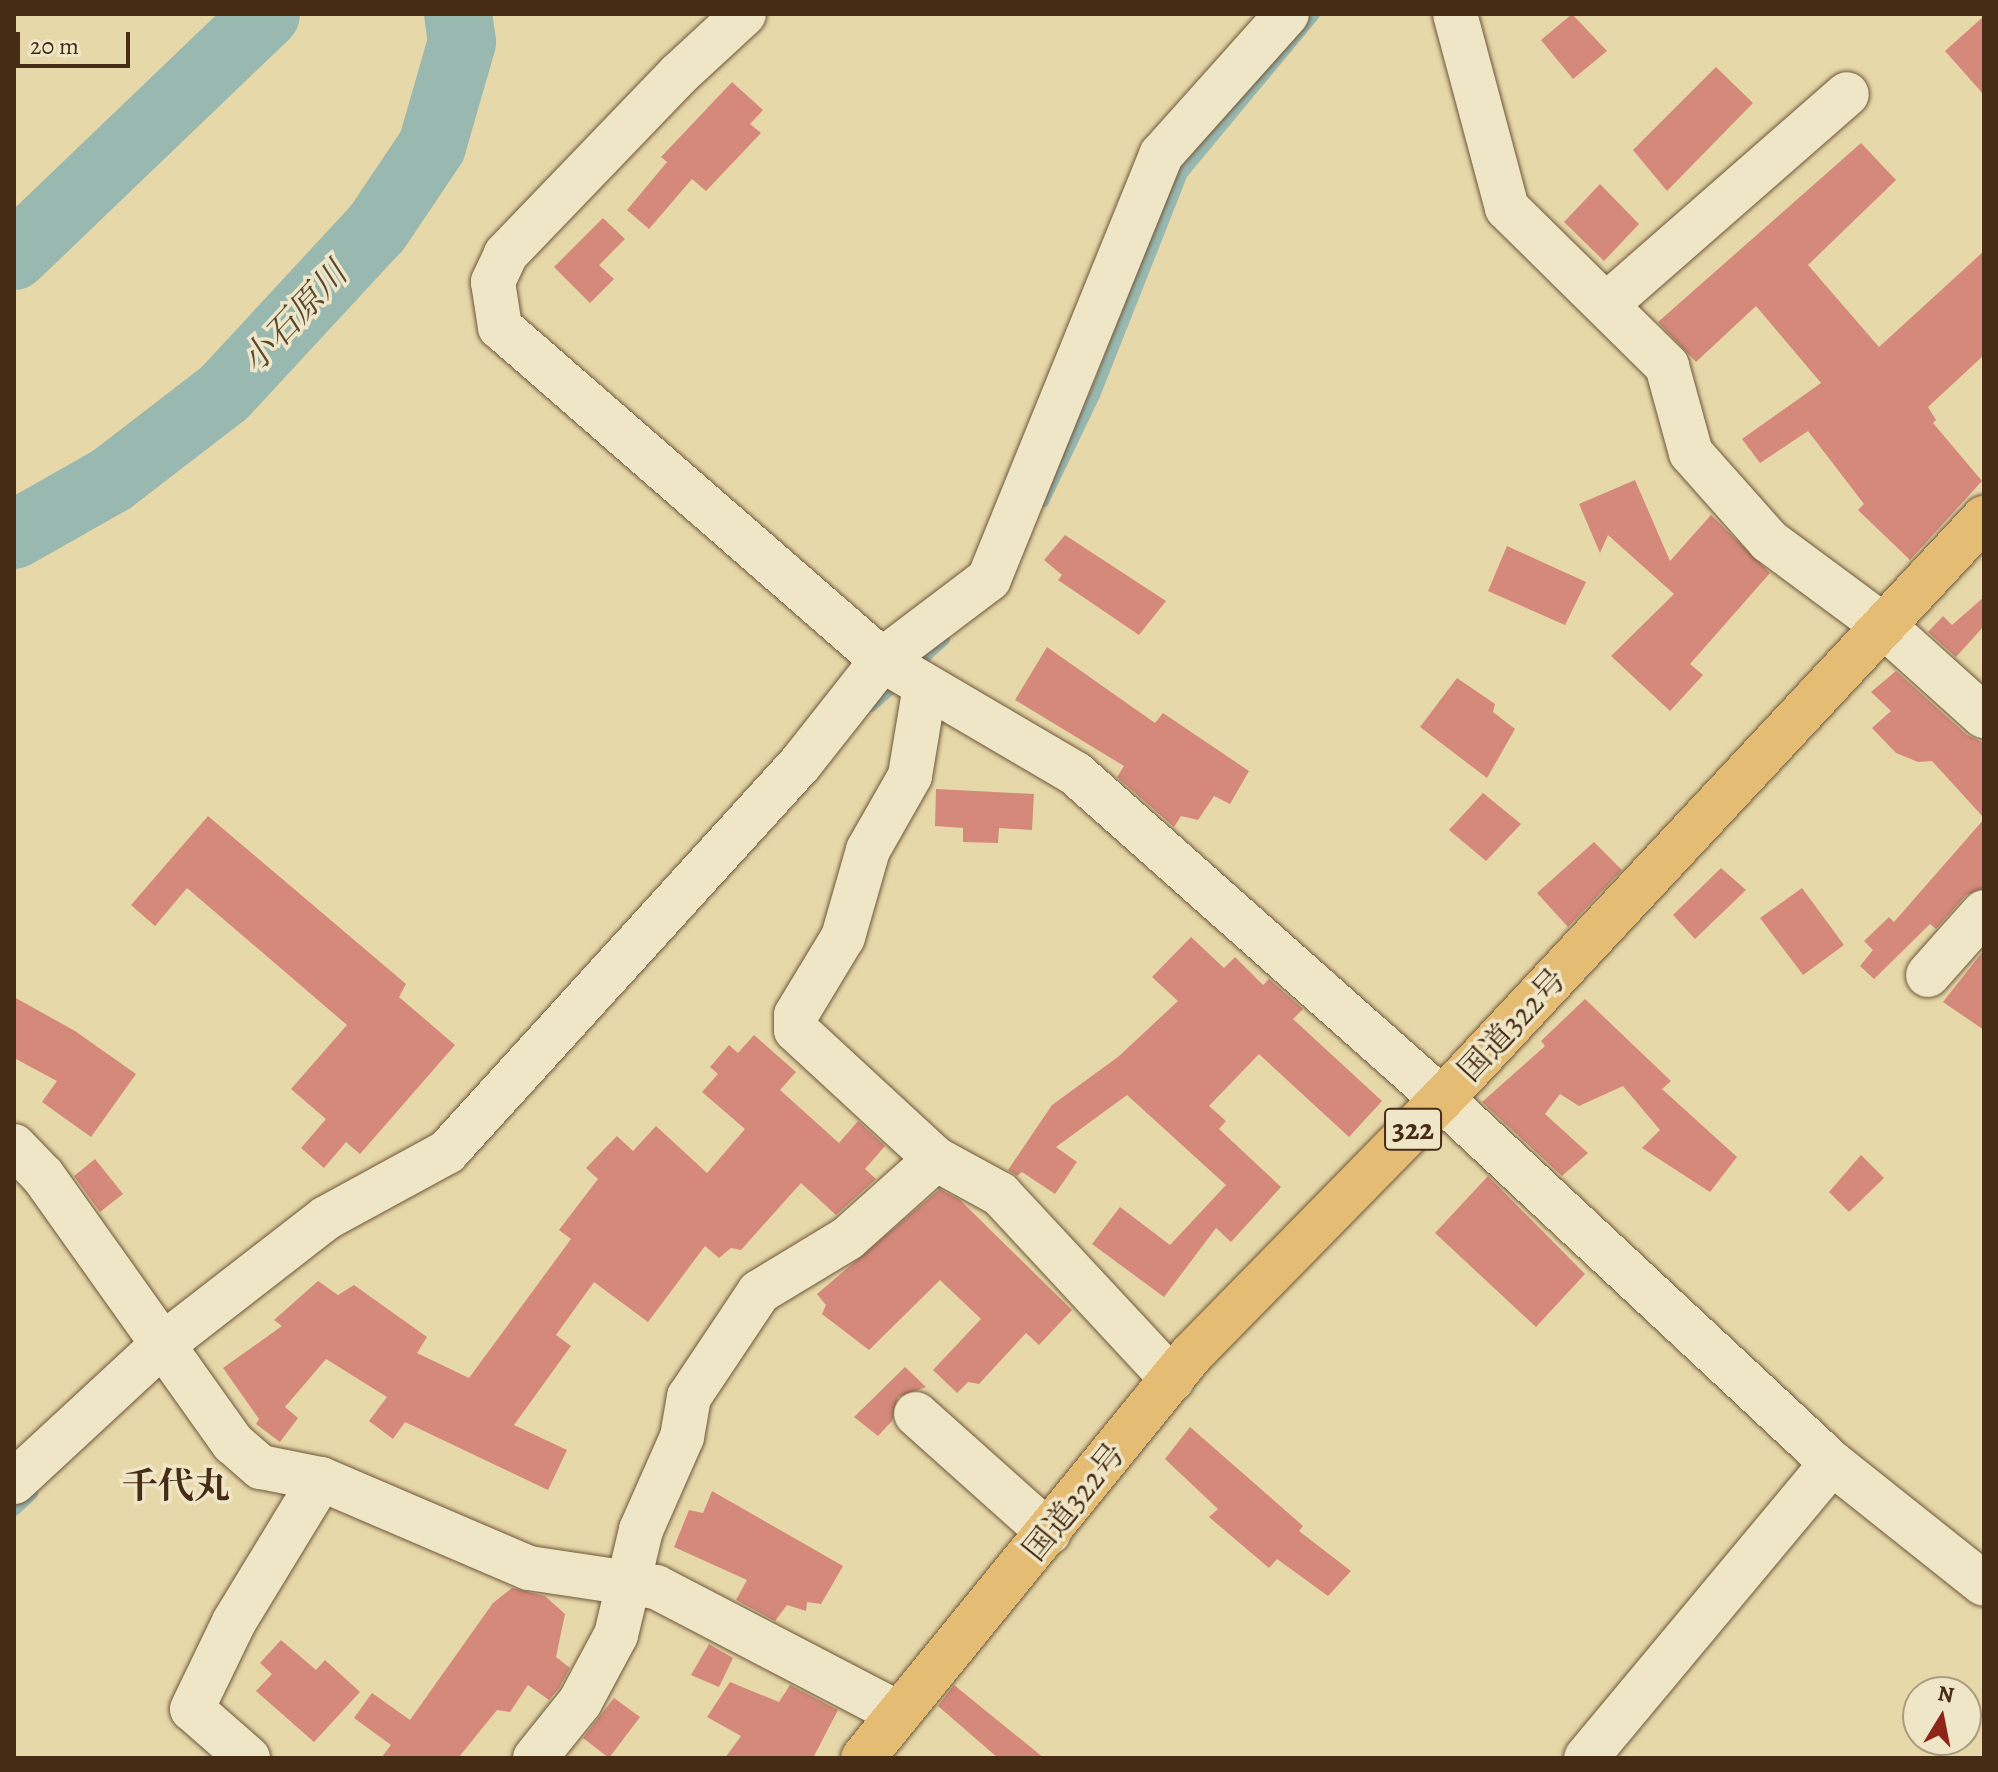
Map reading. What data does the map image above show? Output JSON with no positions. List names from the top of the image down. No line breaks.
{"streets":{"highway":["国道322号","322"]},"districts":["千代丸"],"water":["小石原川"],"scale_bar":"20 m","north":"top"}
